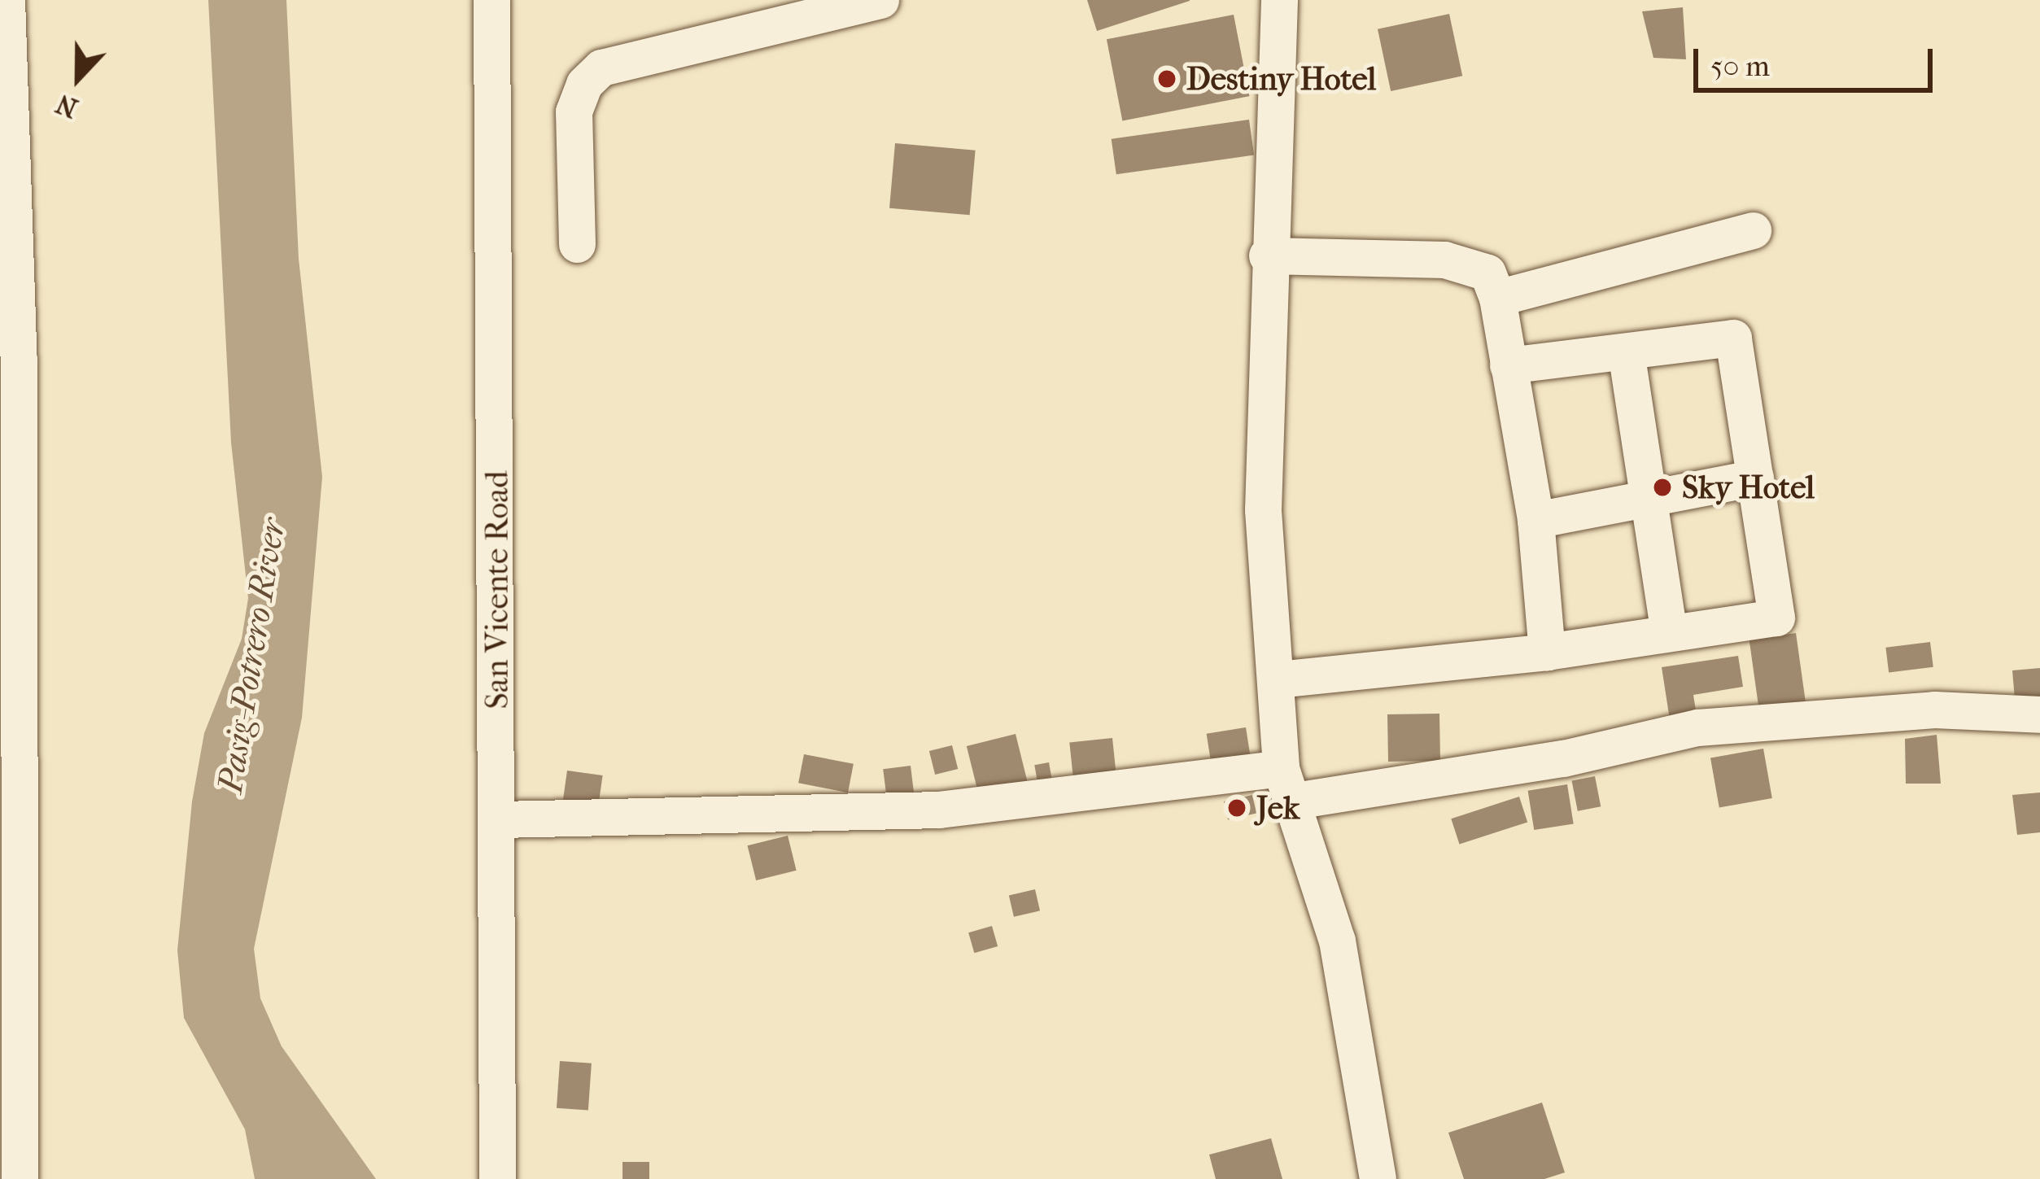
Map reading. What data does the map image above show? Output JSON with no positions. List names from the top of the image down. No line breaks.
{"streets":{"street":["San Vicente Road"]},"water":["Pasig-Potrero River"],"places":["Destiny Hotel","Sky Hotel","Jek"],"scale_bar":"50 m","north":"bottom"}
